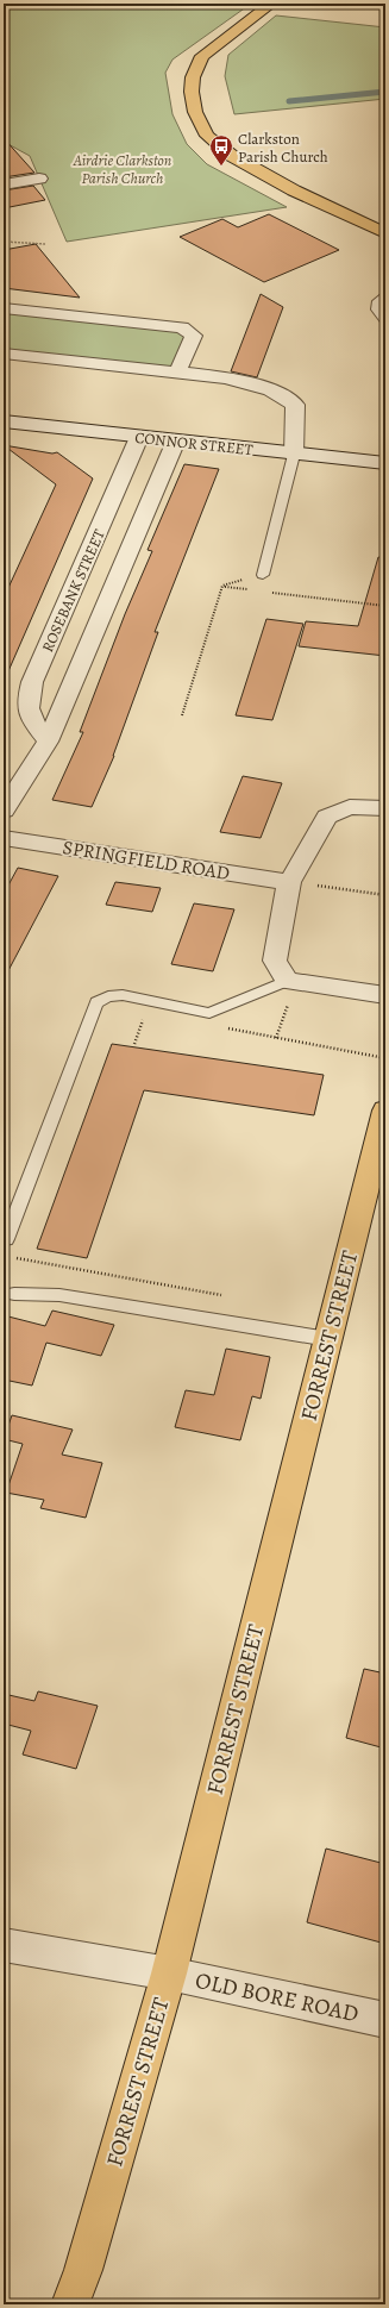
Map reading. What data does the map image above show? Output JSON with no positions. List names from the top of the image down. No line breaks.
{"streets":{"main road":["FORREST STREET"],"street":["CONNOR STREET","ROSEBANK STREET","SPRINGFIELD ROAD","OLD BORE ROAD"]},"crossings":[["CONNOR STREET","ROSEBANK STREET"],["FORREST STREET","OLD BORE ROAD"]],"parks":["Airdrie Clarkston Parish Church"],"places":{"bus stop":["Clarkston Parish Church"]}}
